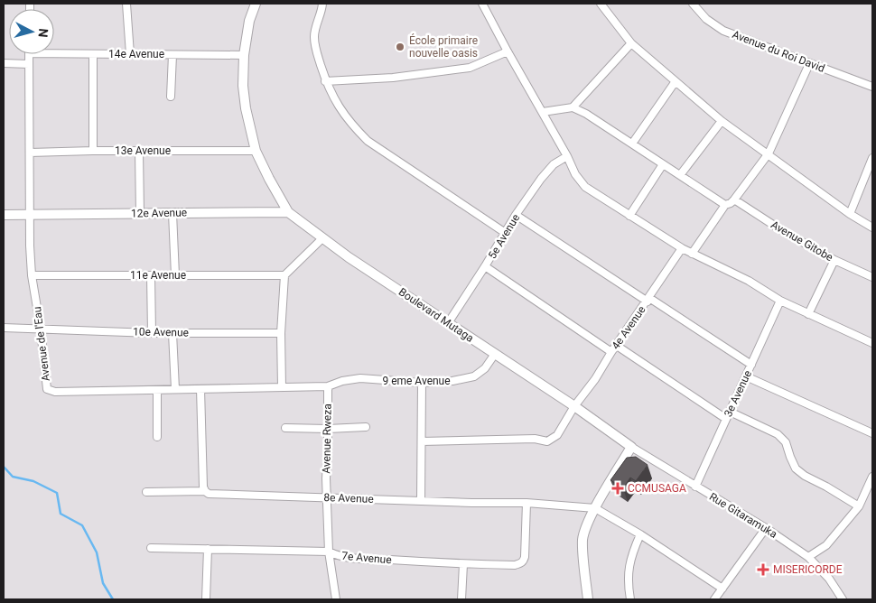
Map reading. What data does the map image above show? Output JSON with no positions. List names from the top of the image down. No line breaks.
{"streets":{"street":["Avenue du Roi David","14e Avenue","13e Avenue","12e Avenue","5e Avenue","Avenue Gitobe","11e Avenue","Boulevard Mutaga","4e Avenue","10e Avenue","Avenue de l'Eau","9 eme Avenue","3e Avenue","Avenue Rweza","8e Avenue","Rue Gitaramuka","7e Avenue"]},"crossings":[["14e Avenue","Boulevard Mutaga"],["13e Avenue","Boulevard Mutaga"],["13e Avenue","Avenue de l'Eau"],["12e Avenue","Boulevard Mutaga"],["12e Avenue","Avenue de l'Eau"],["5e Avenue","Boulevard Mutaga"],["11e Avenue","Avenue de l'Eau"],["Boulevard Mutaga","4e Avenue"],["Boulevard Mutaga","9 eme Avenue"],["Boulevard Mutaga","Rue Gitaramuka"],["10e Avenue","Avenue de l'Eau"],["Avenue de l'Eau","9 eme Avenue"],["Avenue de l'Eau","Avenue Rweza"],["9 eme Avenue","Avenue Rweza"],["3e Avenue","Rue Gitaramuka"],["Avenue Rweza","8e Avenue"],["Avenue Rweza","7e Avenue"],["8e Avenue","7e Avenue"]],"places":{"other":["École primaire nouvelle oasis"],"health":["CCMUSAGA","MISERICORDE"]},"north":"right"}
